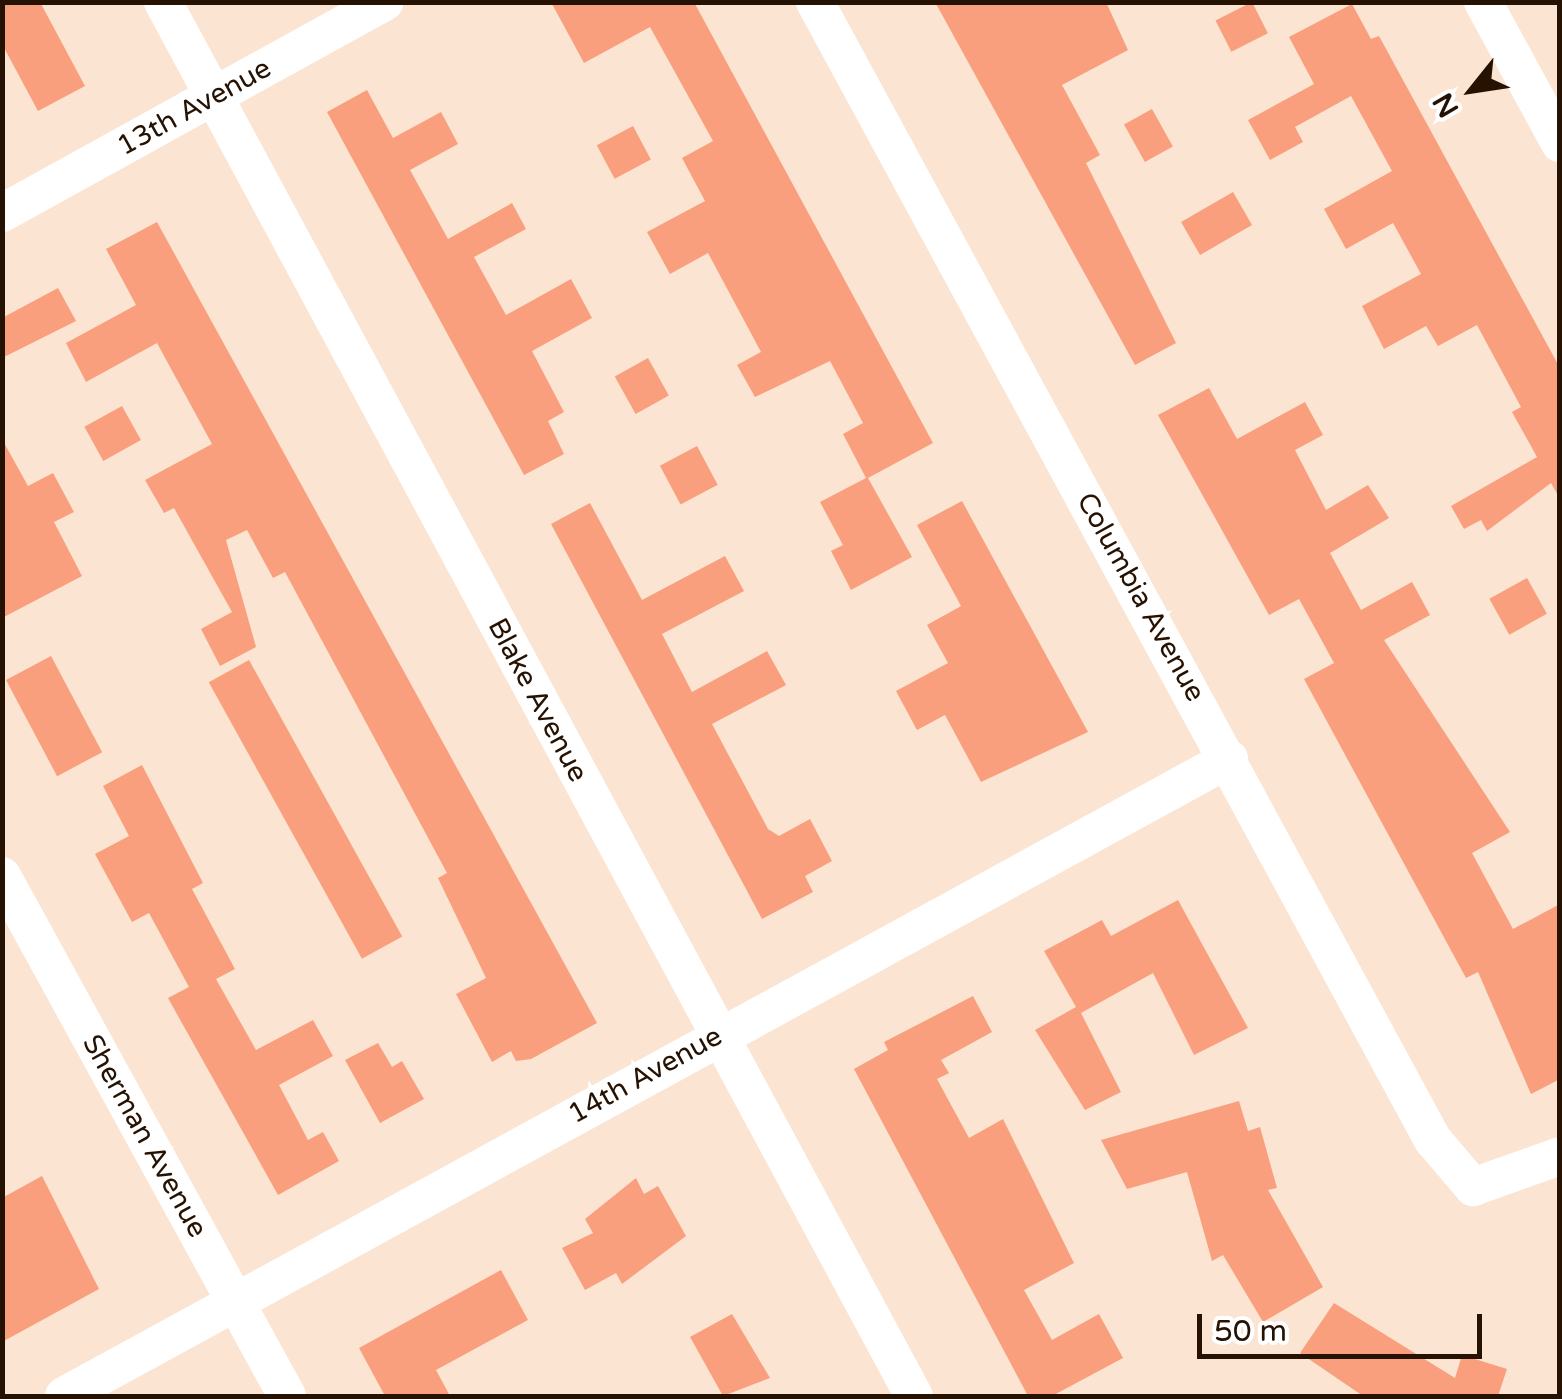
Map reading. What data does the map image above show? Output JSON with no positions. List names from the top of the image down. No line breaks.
{"streets":{"street":["13th Avenue","Columbia Avenue","Blake Avenue","14th Avenue","Sherman Avenue"]},"crossings":[["13th Avenue","Blake Avenue"],["Columbia Avenue","14th Avenue"],["Blake Avenue","14th Avenue"],["14th Avenue","Sherman Avenue"]],"scale_bar":"50 m","north":"bottom left"}
